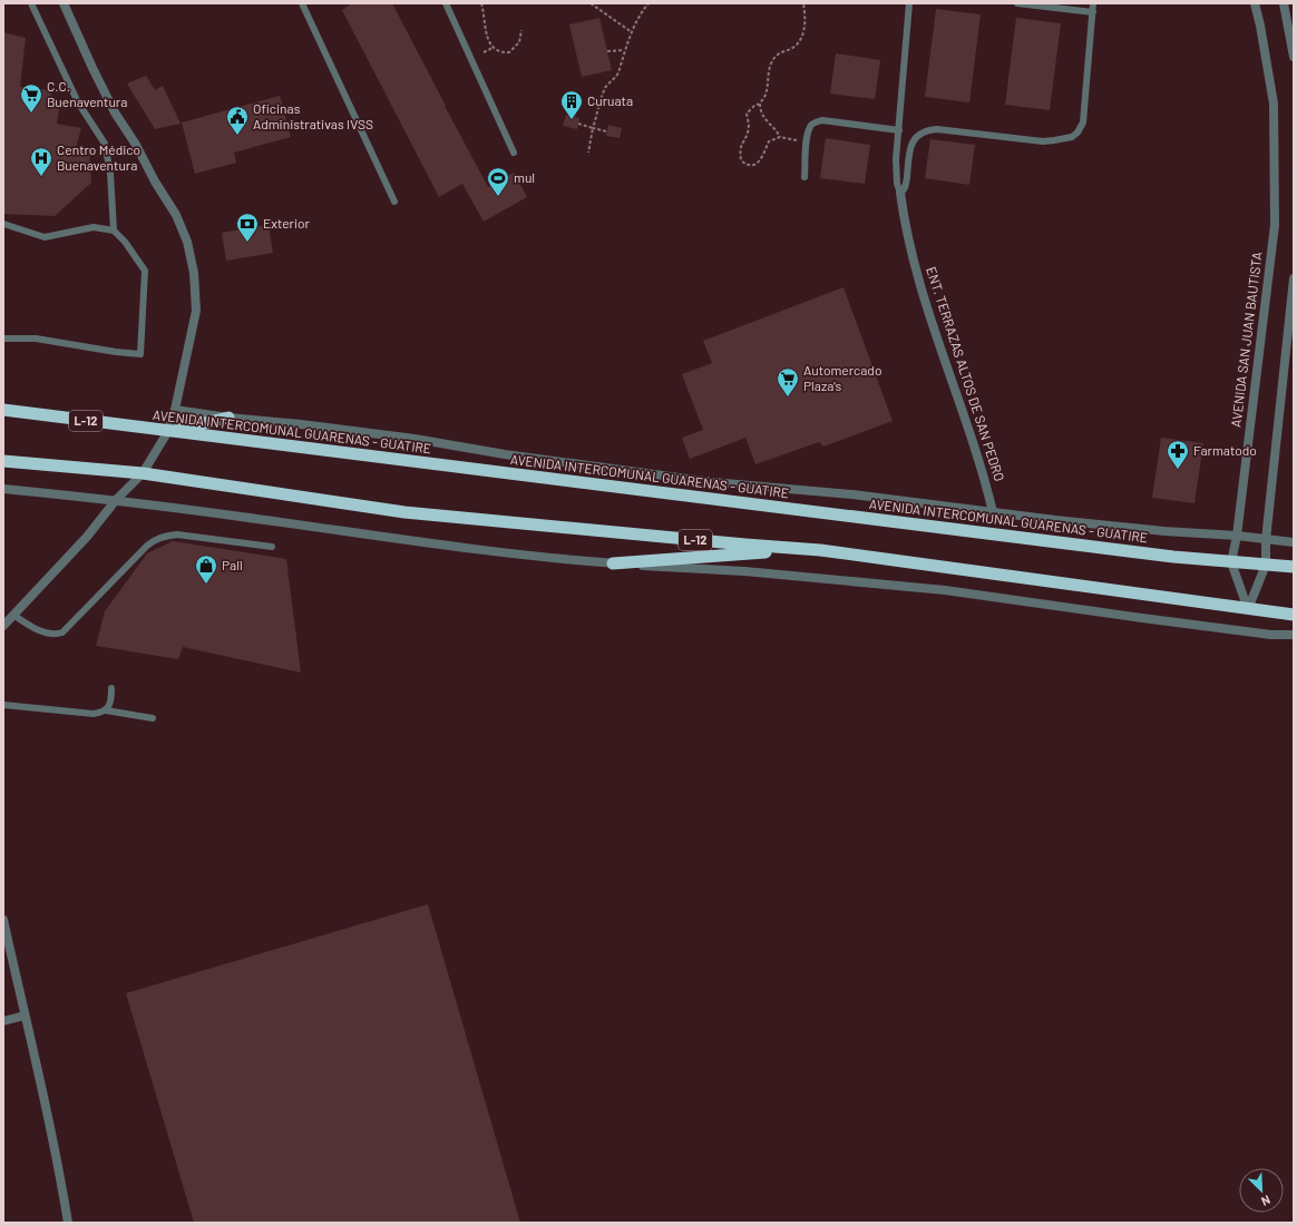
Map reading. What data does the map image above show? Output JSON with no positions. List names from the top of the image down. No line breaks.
{"streets":{"highway":["L-12","AVENIDA INTERCOMUNAL GUARENAS - GUATIRE"],"street":["AVENIDA SAN JUAN BAUTISTA","ENT. TERRAZAS ALTOS DE SAN PEDRO"]},"crossings":[["AVENIDA SAN JUAN BAUTISTA","AVENIDA INTERCOMUNAL GUARENAS - GUATIRE"],["ENT. TERRAZAS ALTOS DE SAN PEDRO","AVENIDA INTERCOMUNAL GUARENAS - GUATIRE"]],"places":{"supermarket":["C.C. Buenaventura","Automercado Plaza's"],"building":["Curuata"],"public building":["Oficinas Administrativas IVSS"],"hospital":["Centro Médico Buenaventura"],"sports":["mul"],"bank":["Exterior"],"pharmacy":["Farmatodo"],"shop":["Pall"]},"north":"bottom right"}
